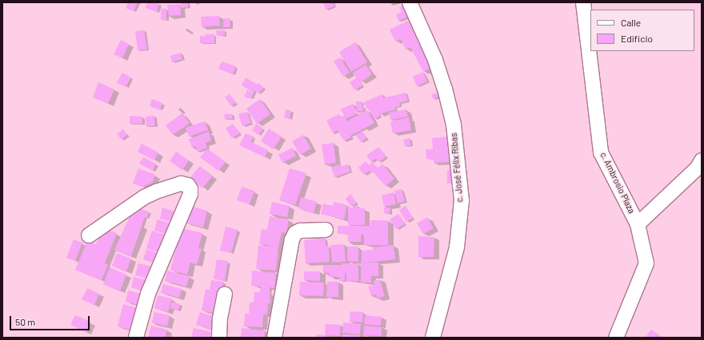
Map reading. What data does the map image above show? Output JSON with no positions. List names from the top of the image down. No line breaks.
{"streets":{"street":["c. José Félix Ribas","c. Ambrosio Plaza"]},"legend":["Calle","Edificio"],"scale_bar":"50 m"}
